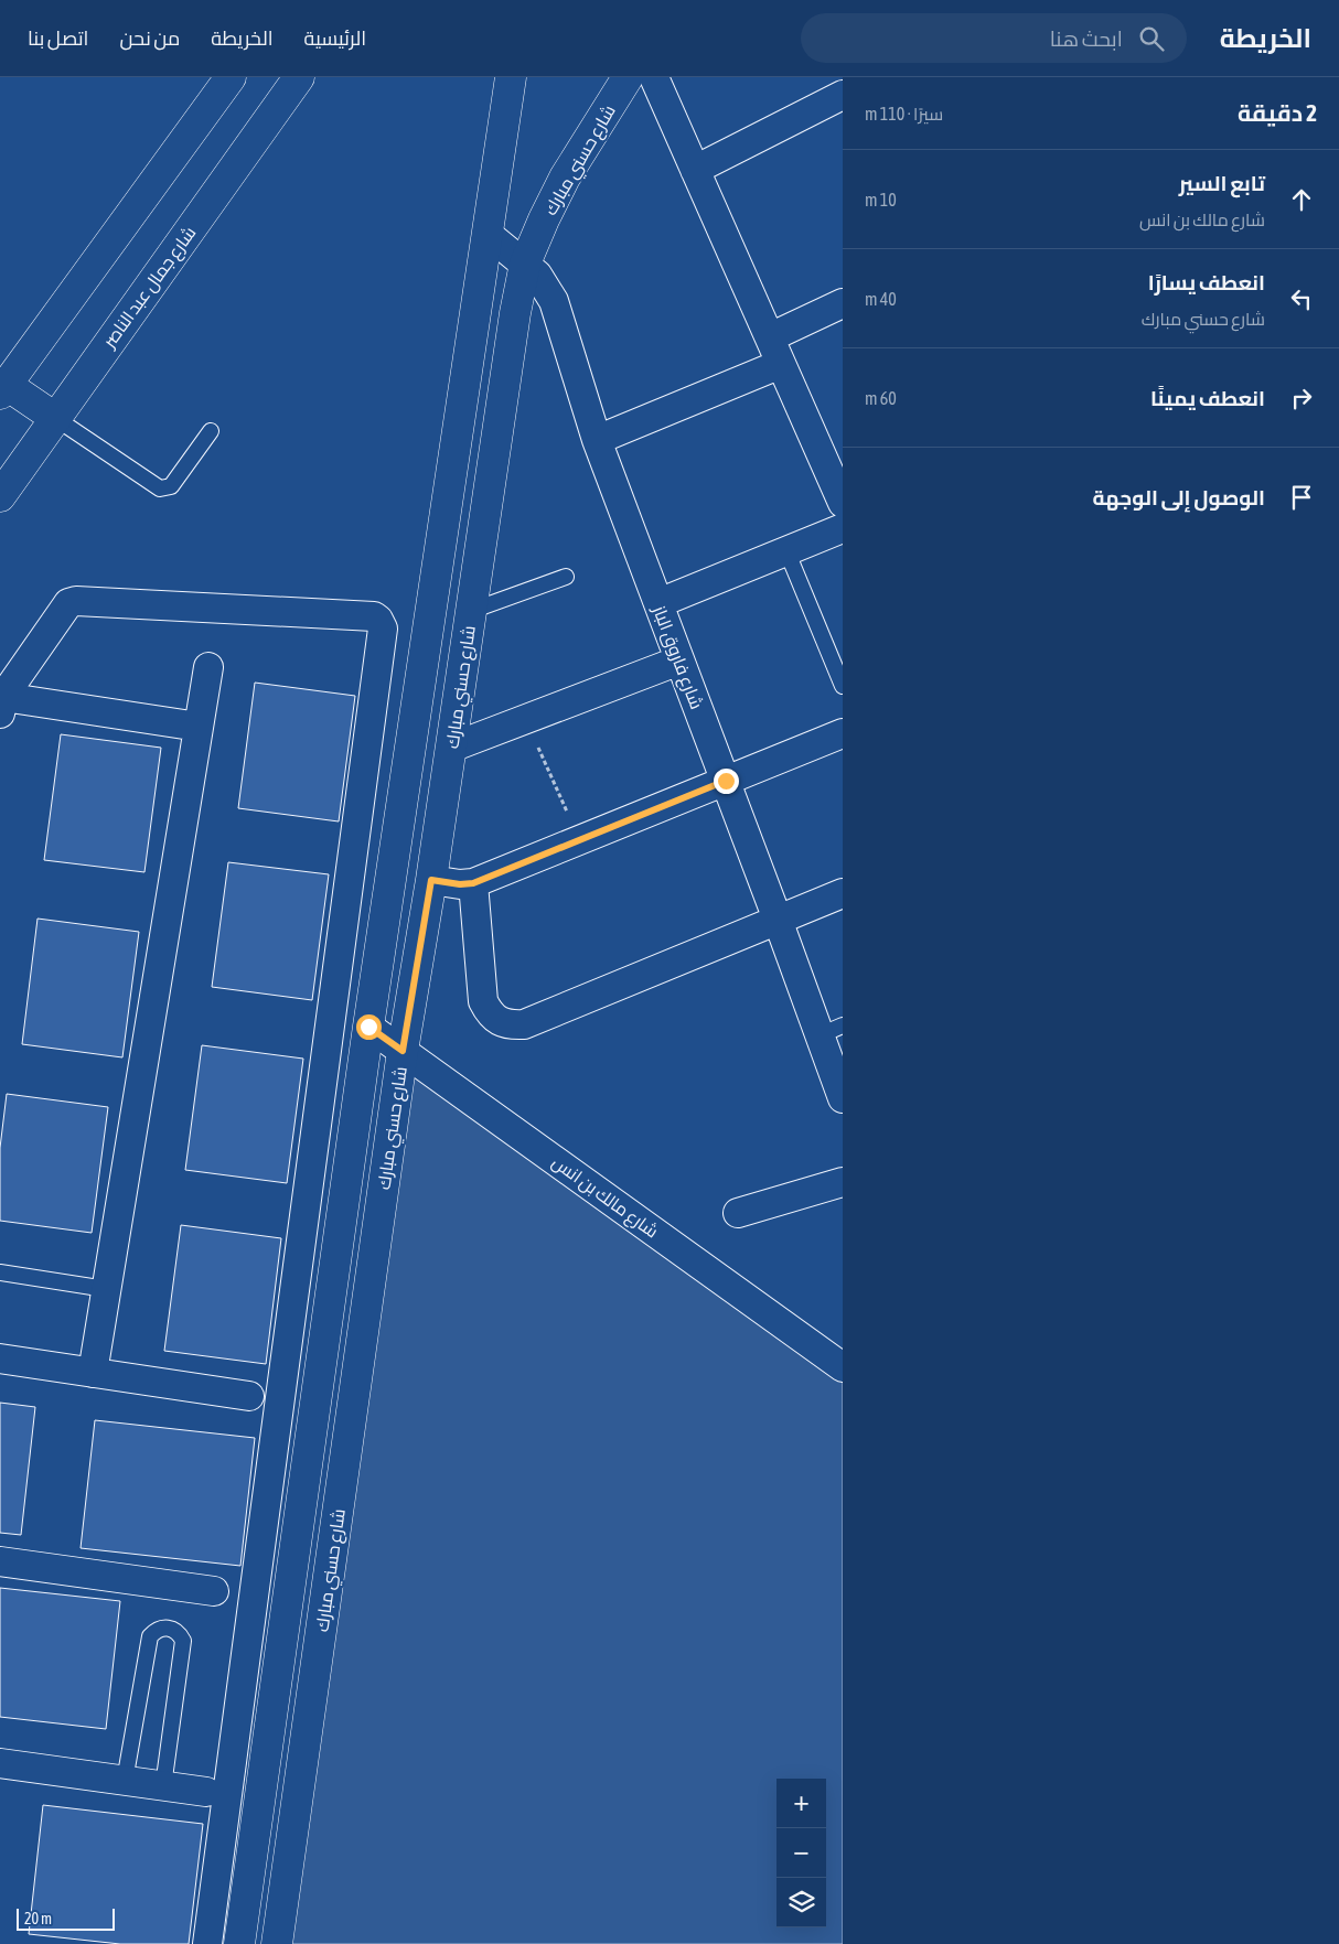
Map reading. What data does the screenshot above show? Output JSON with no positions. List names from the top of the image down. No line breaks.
{"streets":{"street":["شارع حسني مبارك","شارع جمال عبد الناصر","شارع فاروق الباز","شارع مالك بن انس"]},"crossings":[["شارع حسني مبارك","شارع فاروق الباز"],["شارع حسني مبارك","شارع مالك بن انس"]],"scale_bar":"20 m","page":{"header":"الخريطة","search":"ابحث هنا","nav":["الرئيسية","الخريطة","من نحن","اتصل بنا"],"heading":["2 دقيقة","سيرًا · 110 m"],"list":[["تابع السير","شارع مالك بن انس","10 m"],["انعطف يسارًا","شارع حسني مبارك","40 m"],["انعطف يمينًا","60 m"],"الوصول إلى الوجهة"],"map_buttons":["+","−"],"scale":"20 m"}}
